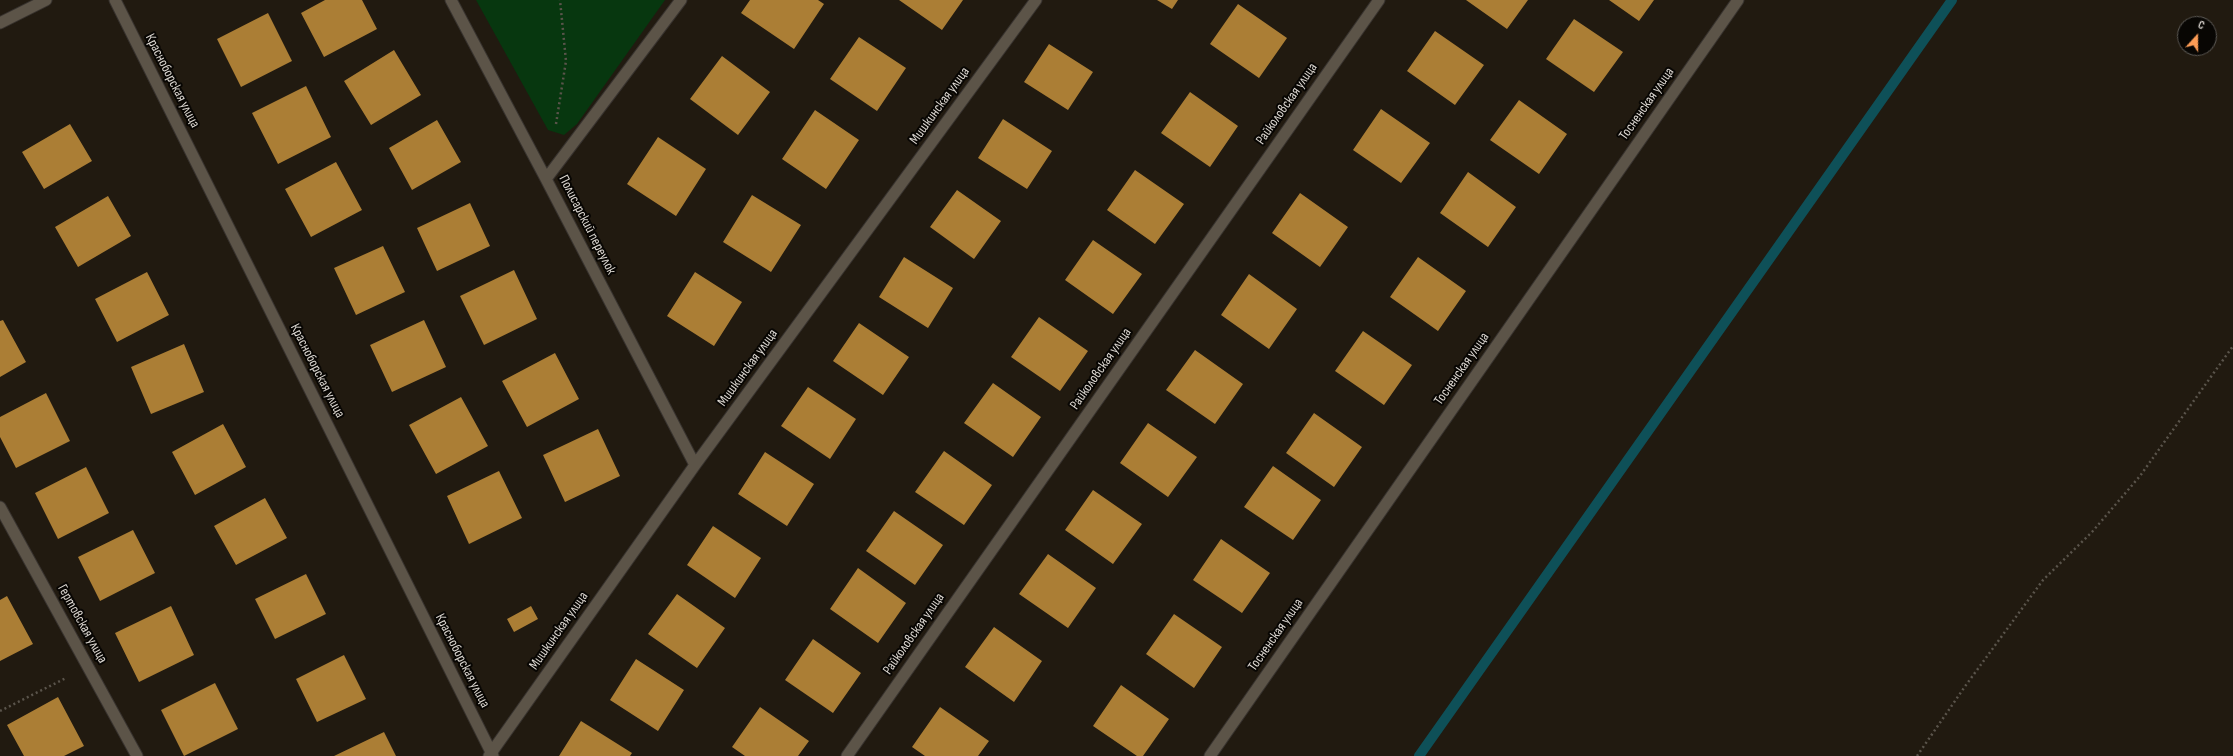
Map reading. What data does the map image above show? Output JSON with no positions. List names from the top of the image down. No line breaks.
{"streets":{"street":["Красноборская улица","Райколовская улица","Тосненская улица","Мишкинская улица","Полисарский переулок","Гертовская улица"]},"crossings":[["Красноборская улица","Мишкинская улица"],["Мишкинская улица","Полисарский переулок"]],"north":"top"}
